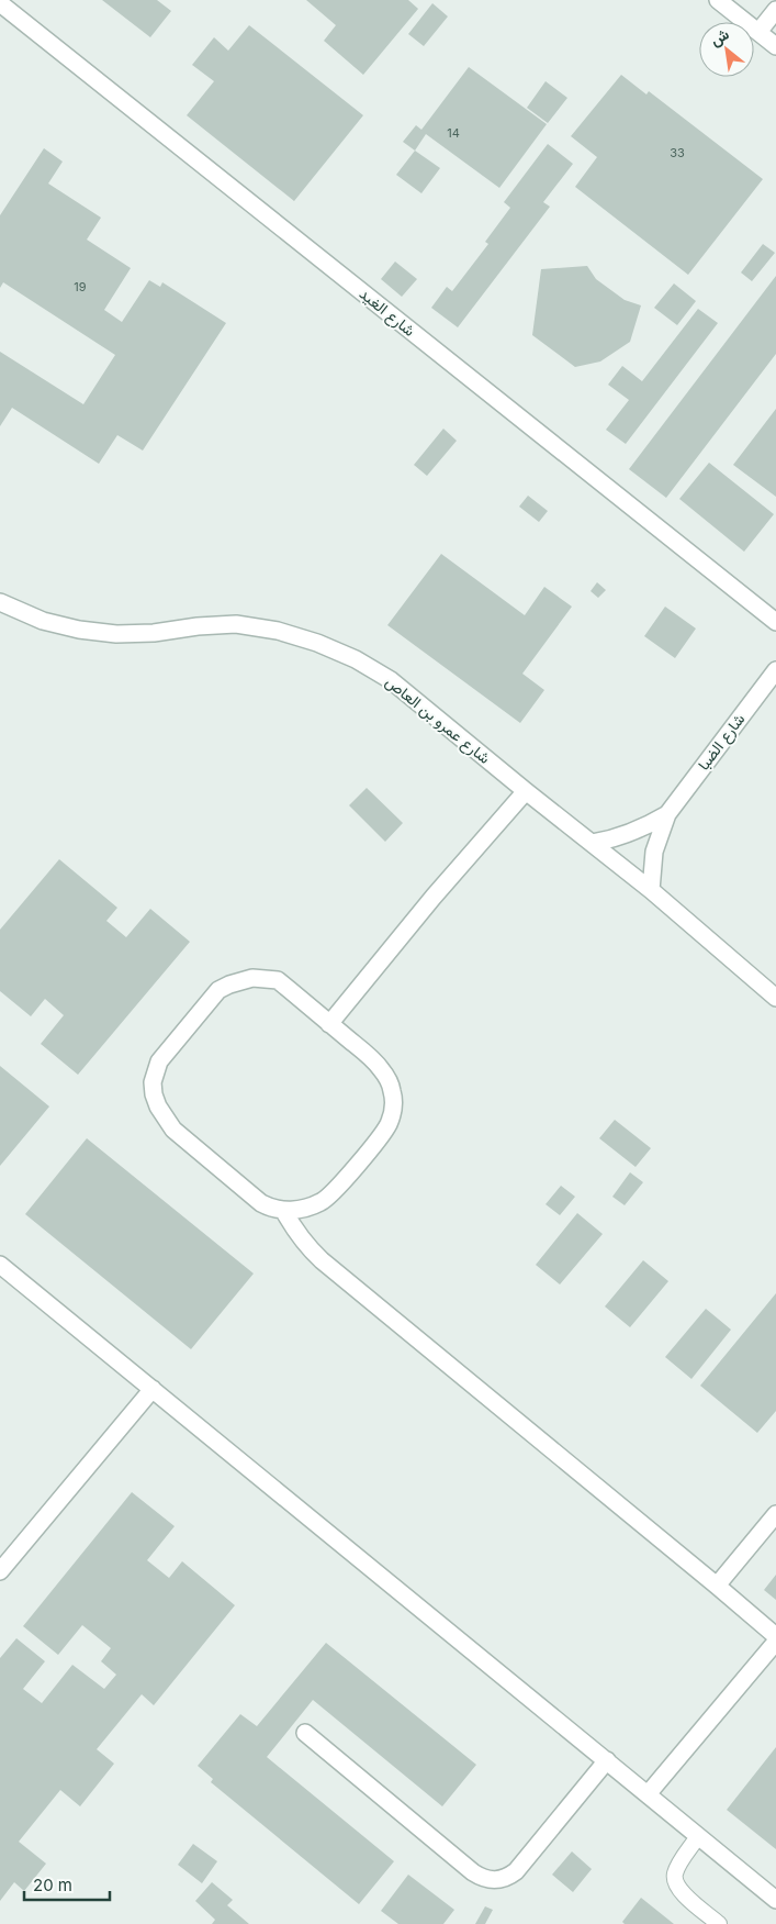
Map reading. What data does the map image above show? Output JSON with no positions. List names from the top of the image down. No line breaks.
{"streets":{"street":["شارع الغيد","شارع عمرو بن العاص","شارع الضبا"]},"crossings":[["شارع عمرو بن العاص","شارع الضبا"]],"house_numbers":["14","33","19"],"scale_bar":"20 m","north":"top left"}
